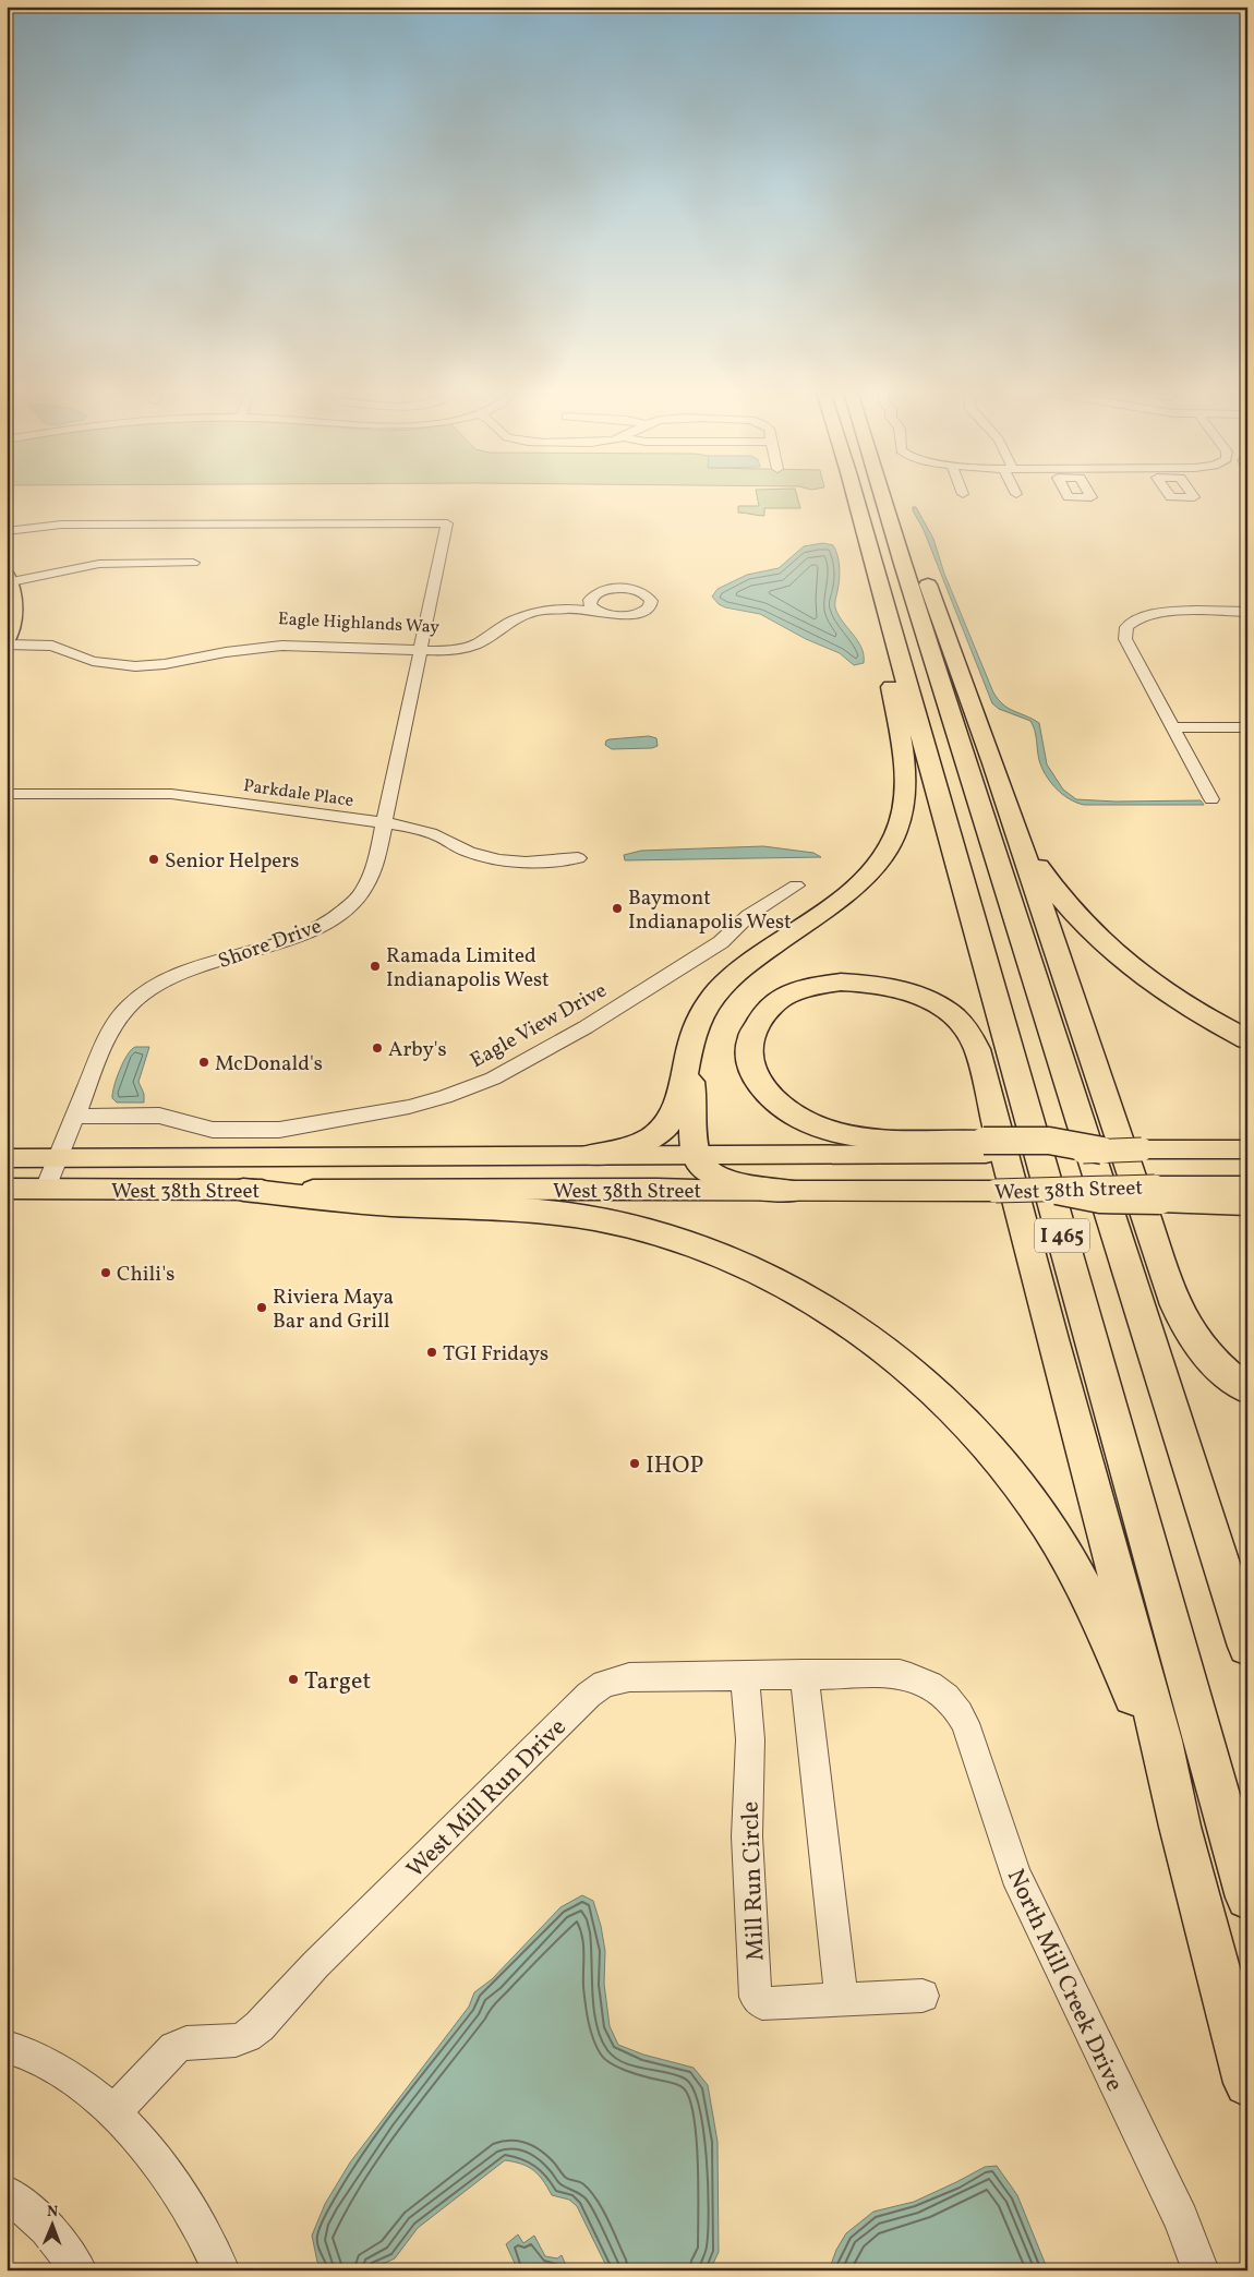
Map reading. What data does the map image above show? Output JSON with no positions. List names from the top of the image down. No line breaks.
{"streets":{"highway":["I 465"],"main road":["West 38th Street"],"street":["Eagle Highlands Way","Parkdale Place","Shore Drive","Eagle View Drive","West Mill Run Drive","Mill Run Circle","North Mill Creek Drive"]},"crossings":[["Eagle Highlands Way","Shore Drive"],["Parkdale Place","Shore Drive"],["Shore Drive","Eagle View Drive"],["Shore Drive","West 38th Street"],["West Mill Run Drive","Mill Run Circle"],["West Mill Run Drive","North Mill Creek Drive"]],"places":["Senior Helpers","Baymont Indianapolis West","Ramada Limited Indianapolis West","Arby's","McDonald's","Chili's","Riviera Maya Bar and Grill","TGI Fridays","IHOP","Target"],"north":"top"}
